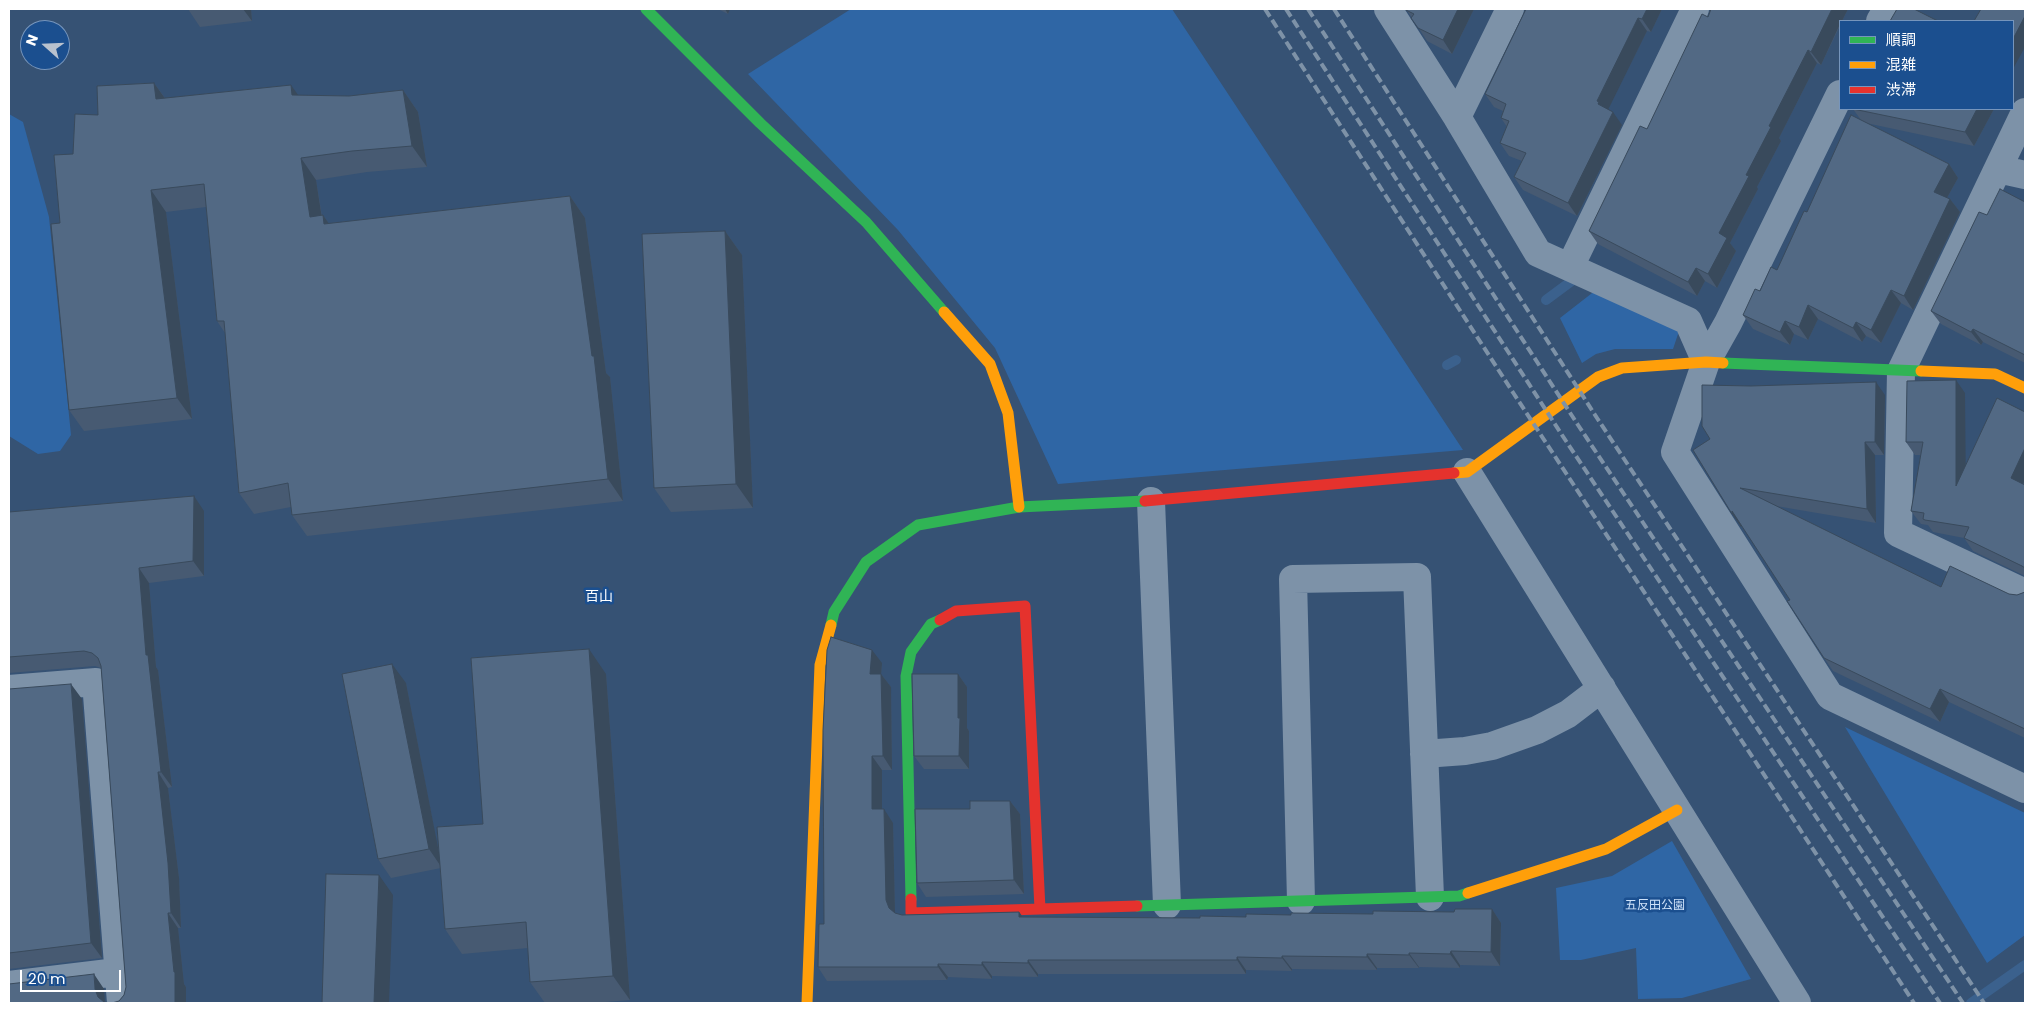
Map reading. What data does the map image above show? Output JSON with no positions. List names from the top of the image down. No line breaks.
{"districts":["百山"],"parks":["五反田公園"],"legend":["順調","混雑","渋滞"],"scale_bar":"20 m","north":"left"}
